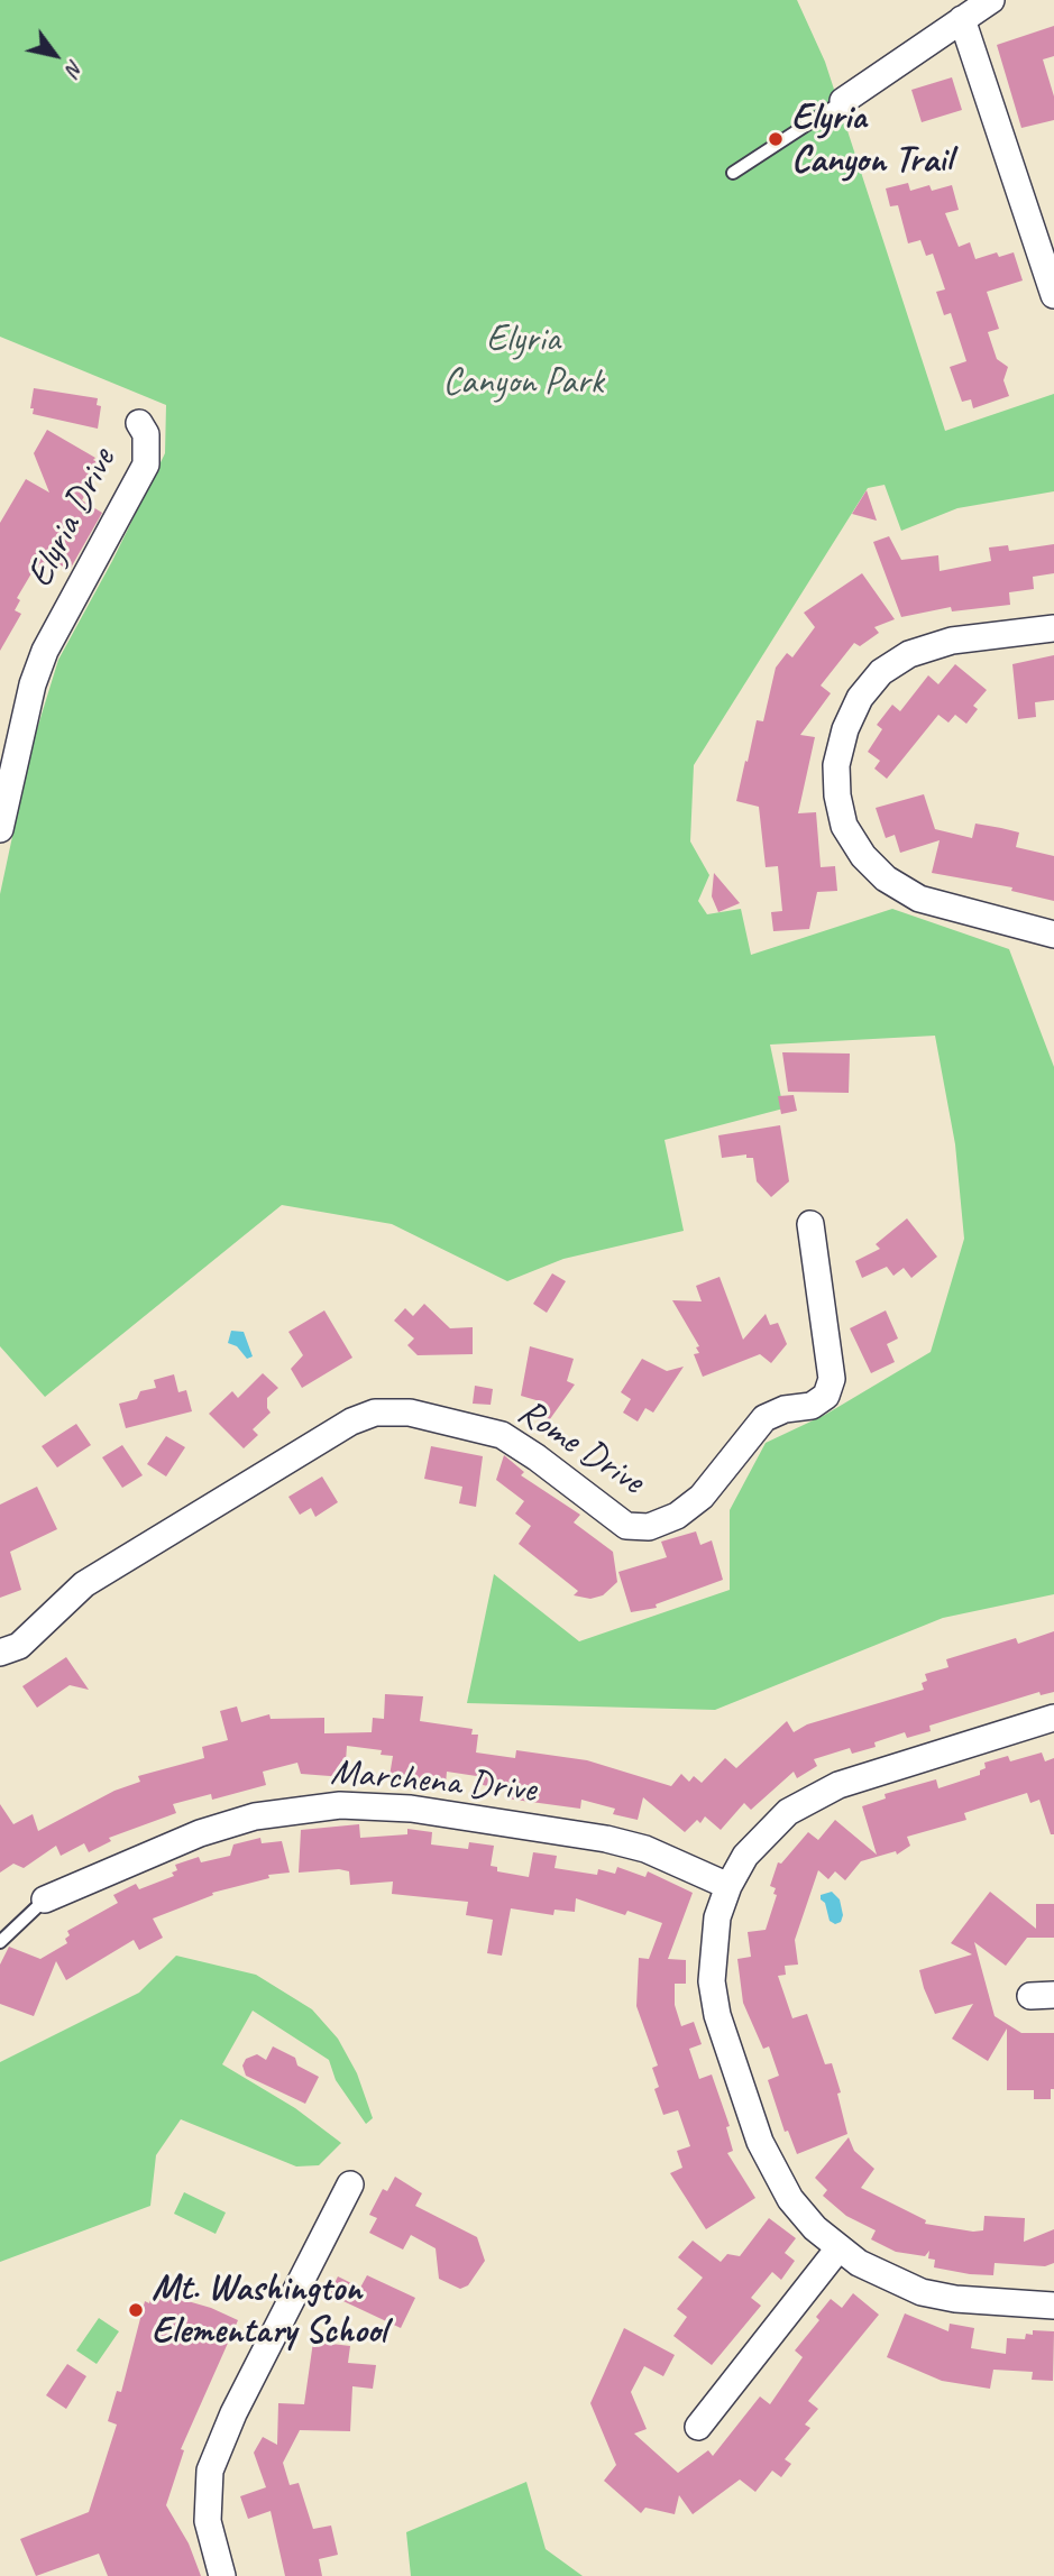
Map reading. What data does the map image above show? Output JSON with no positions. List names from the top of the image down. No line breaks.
{"streets":{"street":["Elyria Drive","Rome Drive","Marchena Drive"]},"parks":["Elyria Canyon Park"],"places":["Elyria Canyon Trail","Mt. Washington Elementary School"],"north":"bottom right"}
